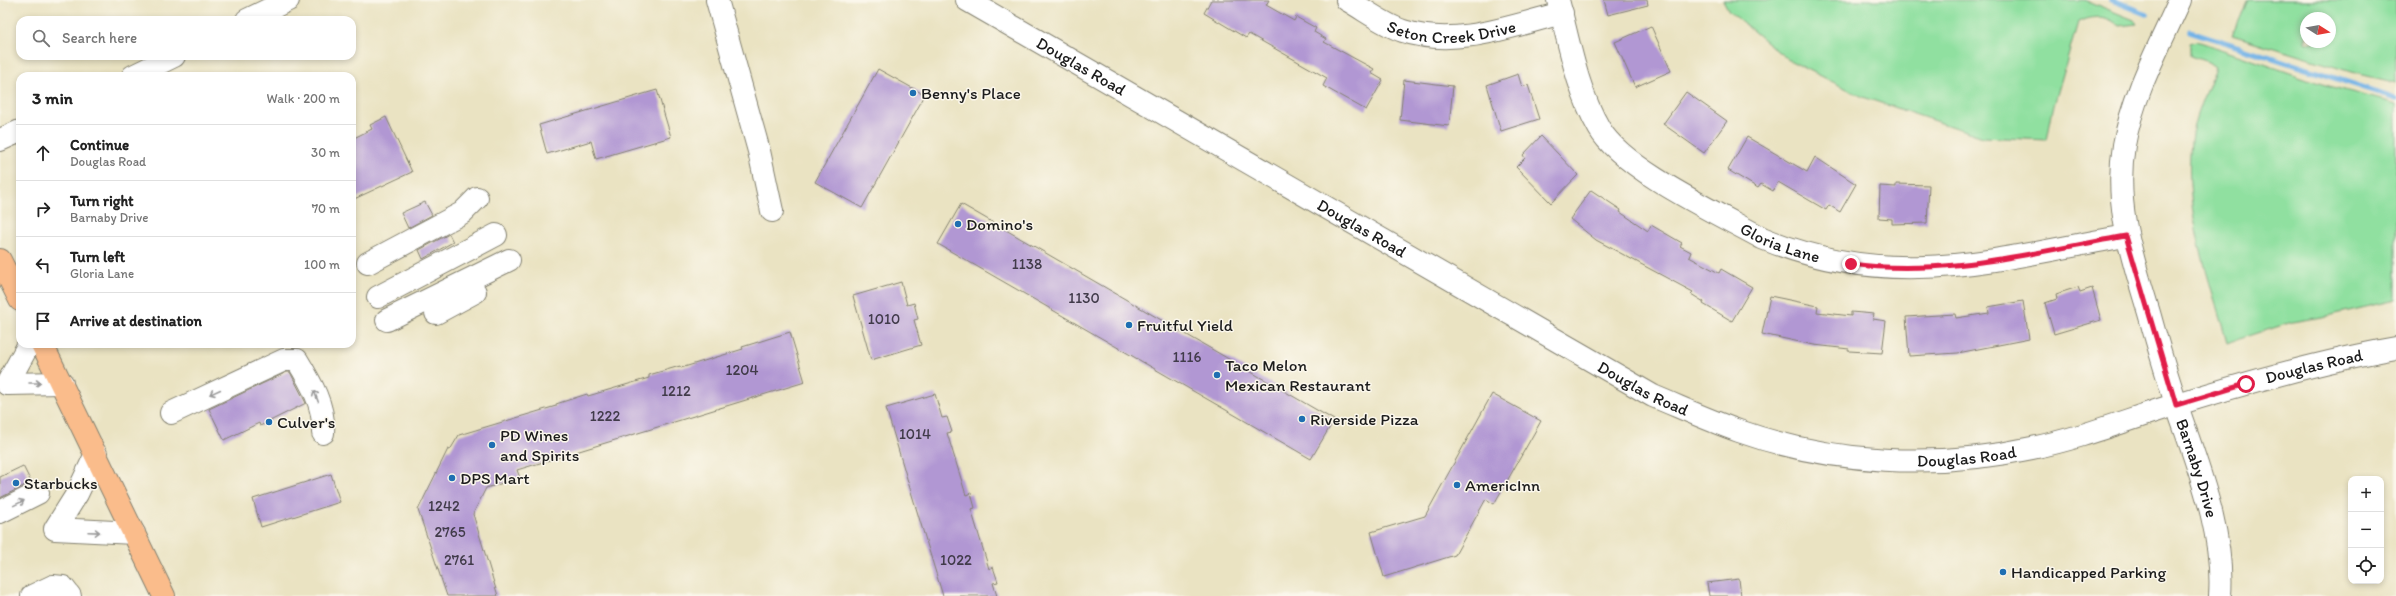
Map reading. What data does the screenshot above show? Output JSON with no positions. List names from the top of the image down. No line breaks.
{"streets":{"street":["Seton Creek Drive","Douglas Road","Gloria Lane","Barnaby Drive"]},"crossings":[["Seton Creek Drive","Gloria Lane"],["Douglas Road","Barnaby Drive"],["Gloria Lane","Barnaby Drive"]],"places":["Benny's Place","Domino's","Fruitful Yield","Taco Melon Mexican Restaurant","Riverside Pizza","Culver's","PD Wines and Spirits","DPS Mart","Starbucks","AmericInn","Handicapped Parking"],"house_numbers":["1138","1130","1010","1116","1204","1212","1222","1014","1242","2765","2761","1022"],"north":"right","page":{"search":"Search here","heading":["3 min","Walk · 200 m"],"list":[["Continue","Douglas Road","30 m"],["Turn right","Barnaby Drive","70 m"],["Turn left","Gloria Lane","100 m"],"Arrive at destination"],"map_buttons":["+","−"]}}
